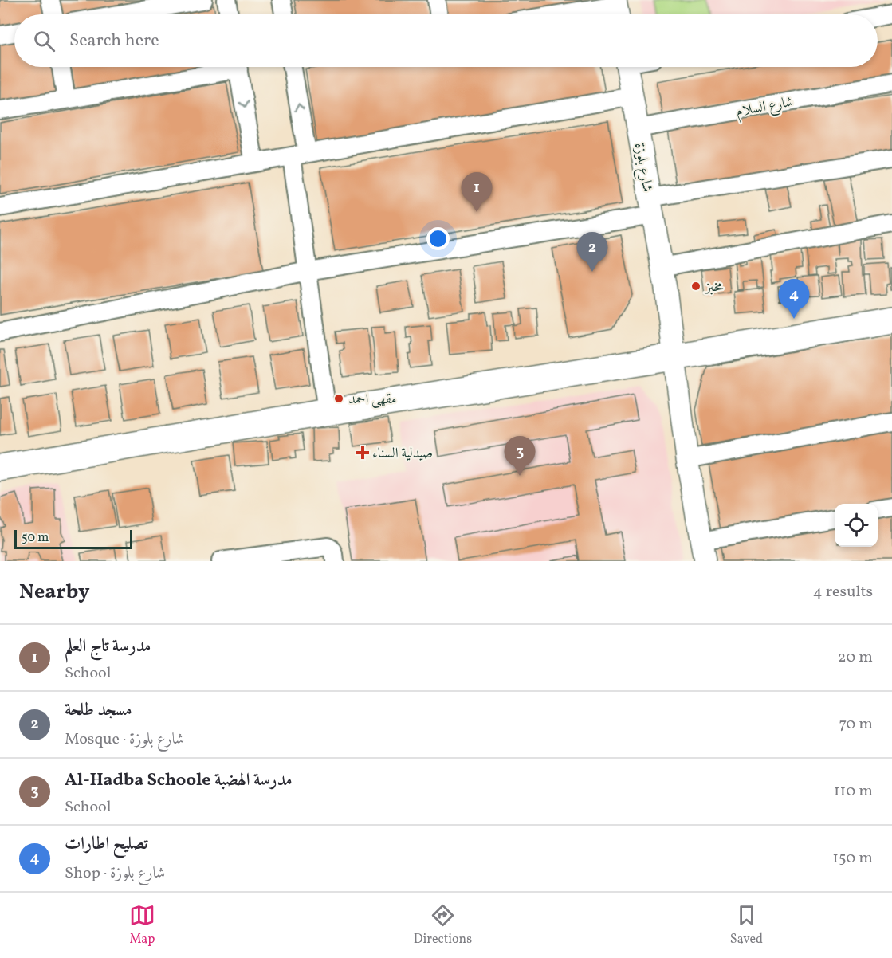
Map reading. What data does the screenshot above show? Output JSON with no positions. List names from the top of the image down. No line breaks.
{"streets":{"street":["شارع السلام","شارع بلوزة"]},"crossings":[["شارع السلام","شارع بلوزة"]],"places":{"other":["مخبز","مقهى احمد"],"health":["صيدلية السناء"]},"scale_bar":"50 m","page":{"search":"Search here","pins":["1","2","4","3"],"scale":"50 m","heading":["Nearby","4 results"],"list":[{"mark":"1","name":"مدرسة تاج العلم","note":"School","value":"20 m"},{"mark":"2","name":"مسجد طلحة","note":"Mosque · شارع بلوزة","value":"70 m"},{"mark":"3","name":"Al-Hadba Schoole مدرسة الهضبة","note":"School","value":"110 m"},{"mark":"4","name":"تصليح اطارات","note":"Shop · شارع بلوزة","value":"150 m"}],"nav":["Map","Directions","Saved"]}}
